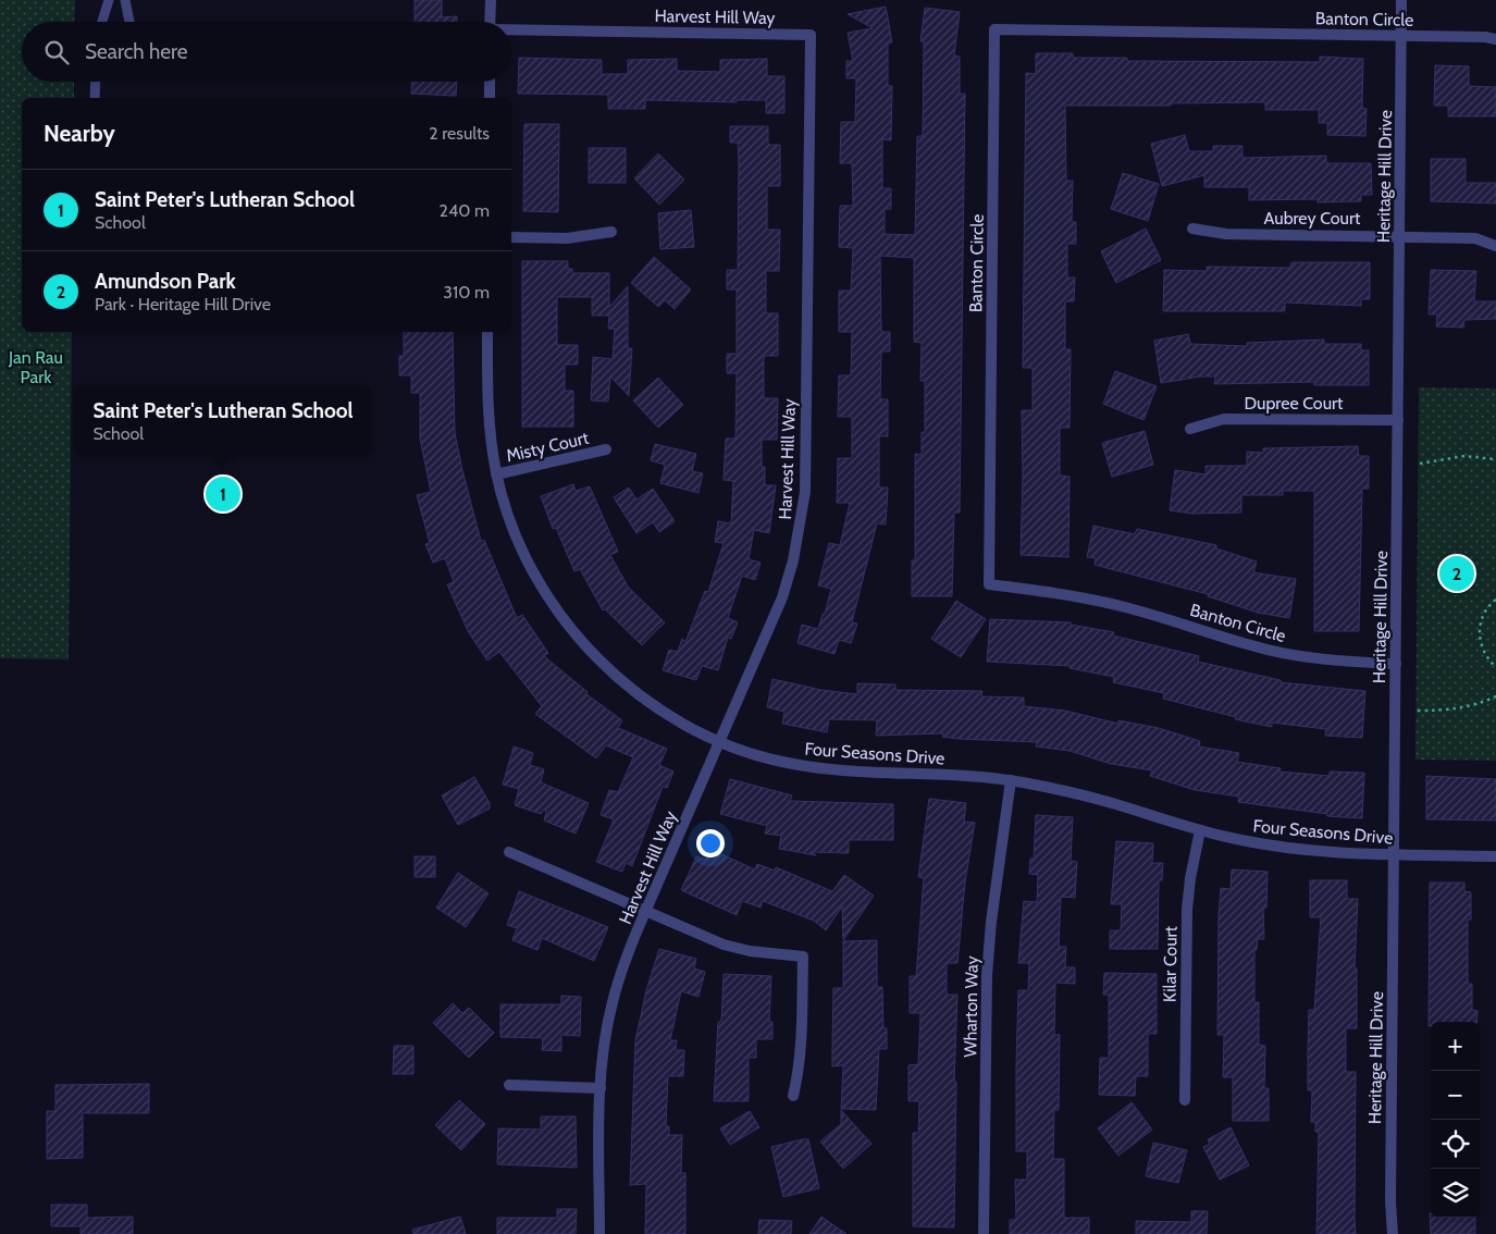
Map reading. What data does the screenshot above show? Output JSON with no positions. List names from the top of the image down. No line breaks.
{"streets":{"street":["Harvest Hill Way","Banton Circle","Heritage Hill Drive","Aubrey Court","Dupree Court","Misty Court","Four Seasons Drive","Kilar Court","Wharton Way"]},"crossings":[["Harvest Hill Way","Four Seasons Drive"],["Banton Circle","Heritage Hill Drive"],["Heritage Hill Drive","Aubrey Court"],["Heritage Hill Drive","Dupree Court"],["Heritage Hill Drive","Four Seasons Drive"],["Misty Court","Four Seasons Drive"],["Four Seasons Drive","Kilar Court"],["Four Seasons Drive","Wharton Way"]],"parks":["Jan Rau Park"],"page":{"search":"Search here","heading":["Nearby","2 results"],"list":[{"mark":"1","name":"Saint Peter's Lutheran School","note":"School","value":"240 m"},{"mark":"2","name":"Amundson Park","note":"Park · Heritage Hill Drive","value":"310 m"}],"popup":["Saint Peter's Lutheran School","School"],"pins":["1","2"],"map_buttons":["+","−"]}}
